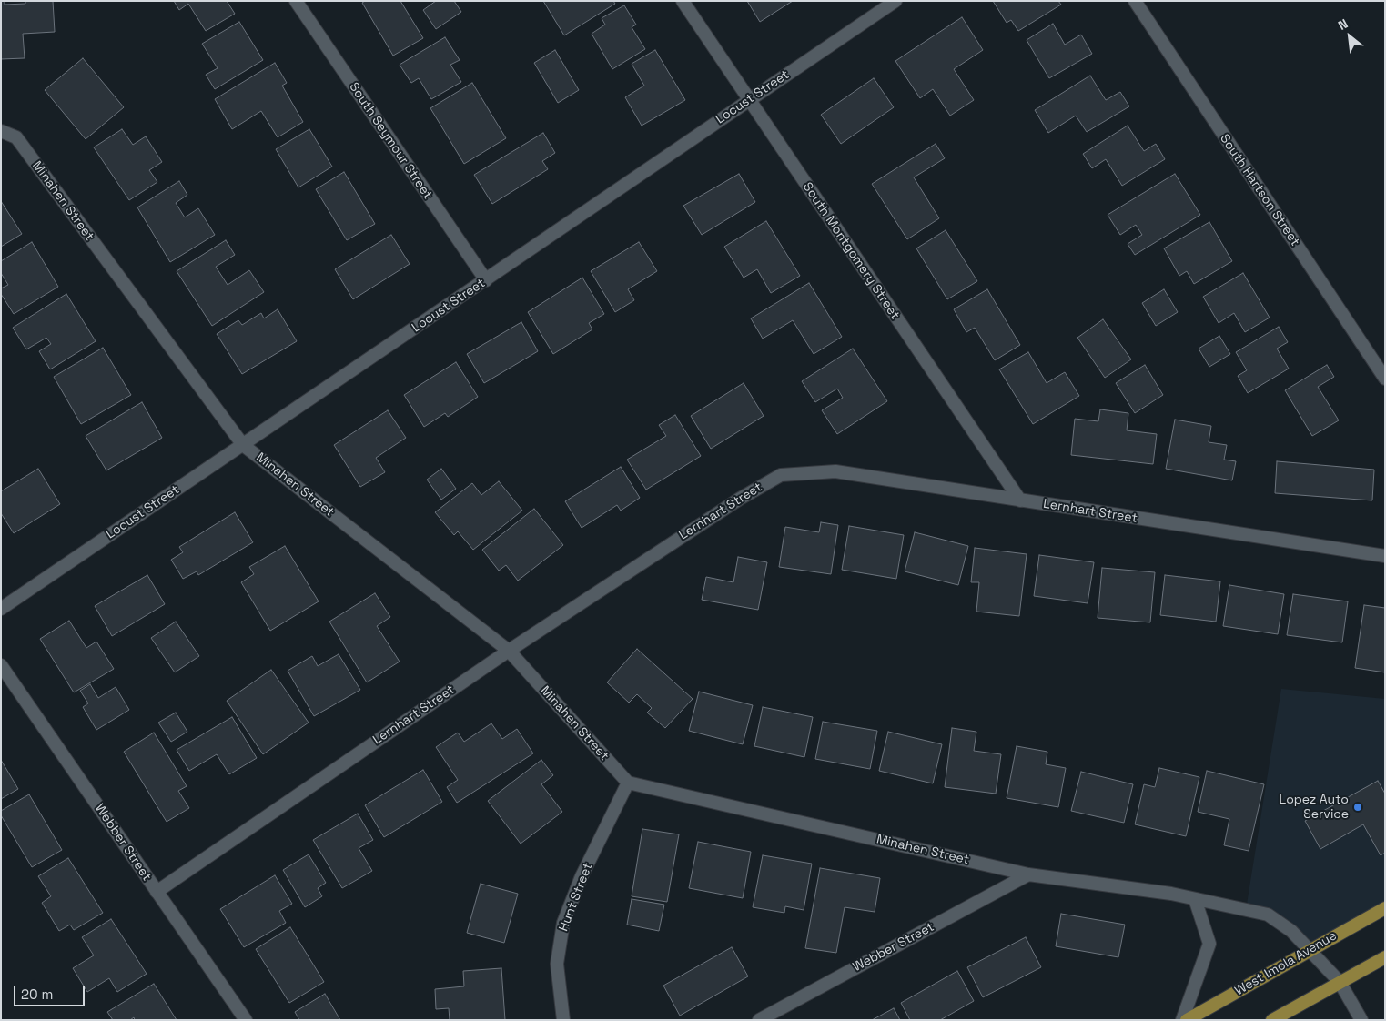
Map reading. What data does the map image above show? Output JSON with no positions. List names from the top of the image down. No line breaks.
{"streets":{"main road":["West Imola Avenue"],"street":["Locust Street","South Seymour Street","South Hartson Street","Minahen Street","South Montgomery Street","Lernhart Street","Webber Street","Hunt Street"]},"crossings":[["Locust Street","South Seymour Street"],["Locust Street","Minahen Street"],["Locust Street","South Montgomery Street"],["Minahen Street","Lernhart Street"],["Minahen Street","Webber Street"],["Minahen Street","Hunt Street"],["Minahen Street","West Imola Avenue"],["South Montgomery Street","Lernhart Street"],["Lernhart Street","Webber Street"]],"places":["Lopez Auto Service"],"scale_bar":"20 m","north":"top left"}
